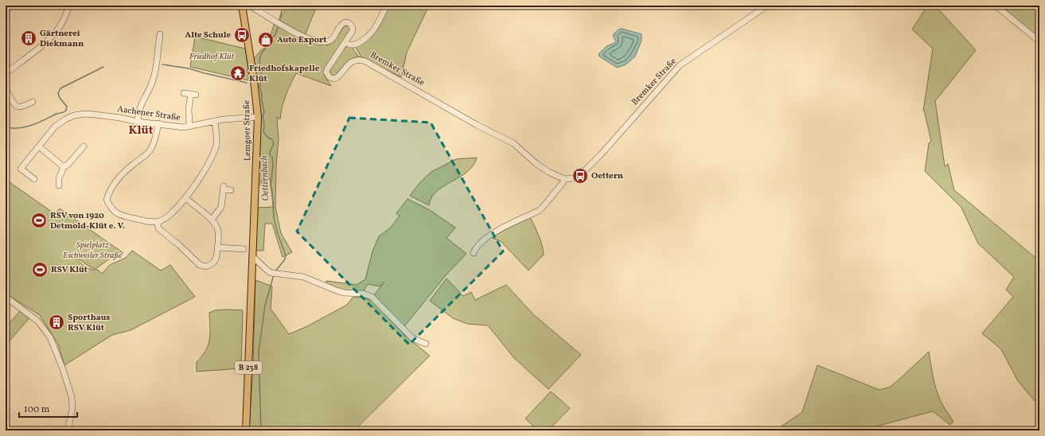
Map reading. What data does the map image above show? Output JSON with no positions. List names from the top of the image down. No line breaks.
{"streets":{"main road":["Lemgoer Straße","B 238"],"street":["Bremker Straße","Aachener Straße"]},"crossings":[["Aachener Straße","Lemgoer Straße"]],"districts":["Klüt"],"water":["Oetternbach"],"parks":["Friedhof Klüt","Spielplatz Eschweiler Straße"],"places":{"bus stop":["Alte Schule","Oettern"],"building":["Gärtnerei Diekmann","Sporthaus RSV Klüt"],"shop":["Auto Export"],"temple":["Friedhofskapelle Klüt"],"sports":["RSV von 1920 Detmold-Klüt e. V.","RSV Klüt"]},"scale_bar":"100 m"}
